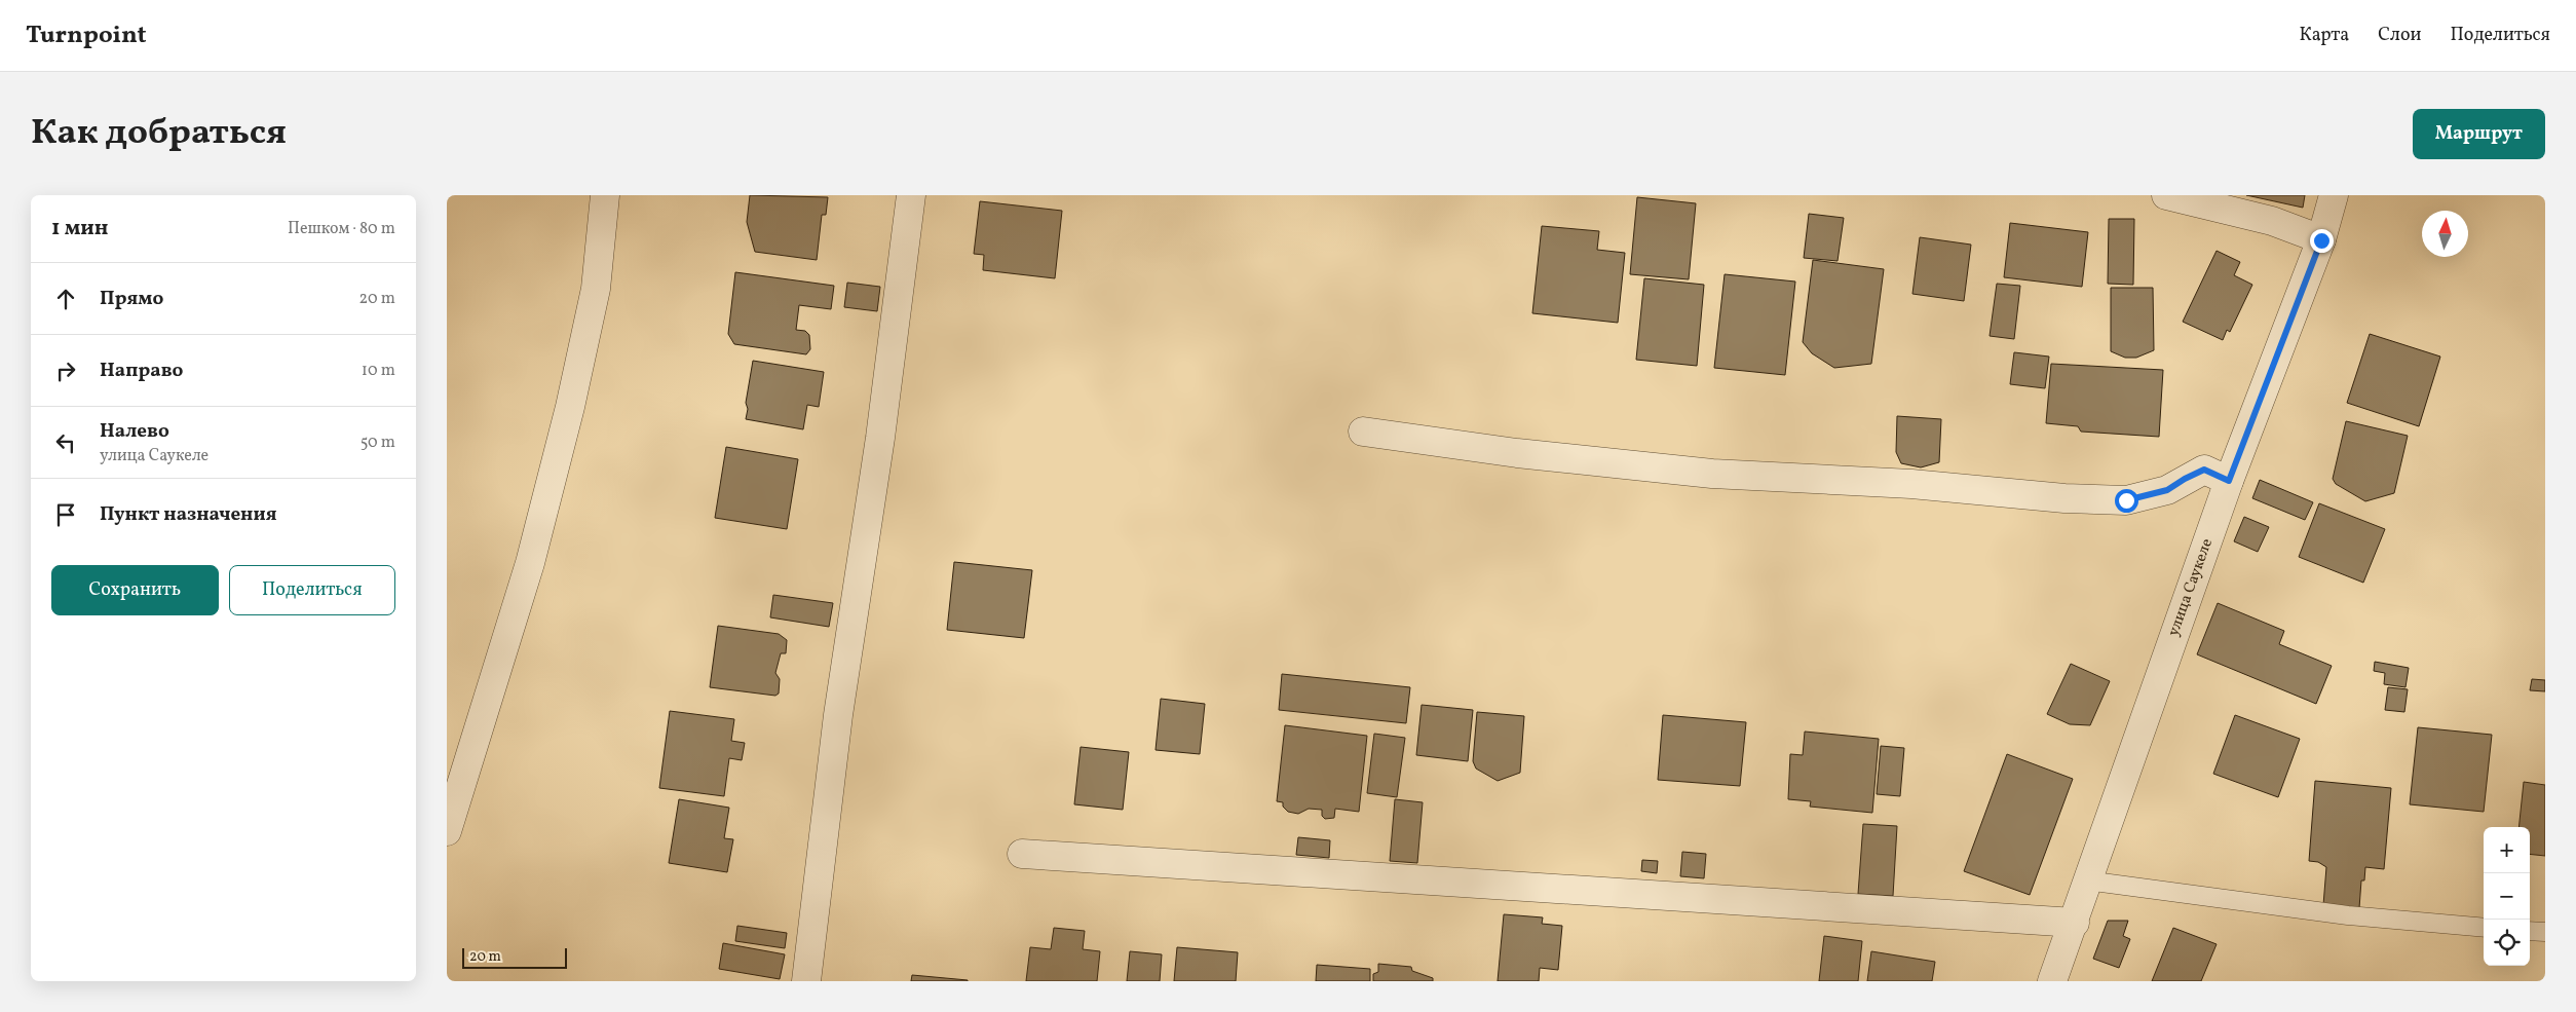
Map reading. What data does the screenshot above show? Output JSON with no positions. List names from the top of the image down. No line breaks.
{"streets":{"street":["улица Саукеле"]},"scale_bar":"20 m","north":"top","page":{"header":"Turnpoint","nav":["Карта","Слои","Поделиться"],"title":"Как добраться","buttons":["Маршрут",["Сохранить","Поделиться"]],"heading":["1 мин","Пешком · 80 m"],"list":[["Прямо","20 m"],["Направо","10 m"],["Налево","улица Саукеле","50 m"],"Пункт назначения"],"map_buttons":["+","−"],"scale":"20 m"}}
